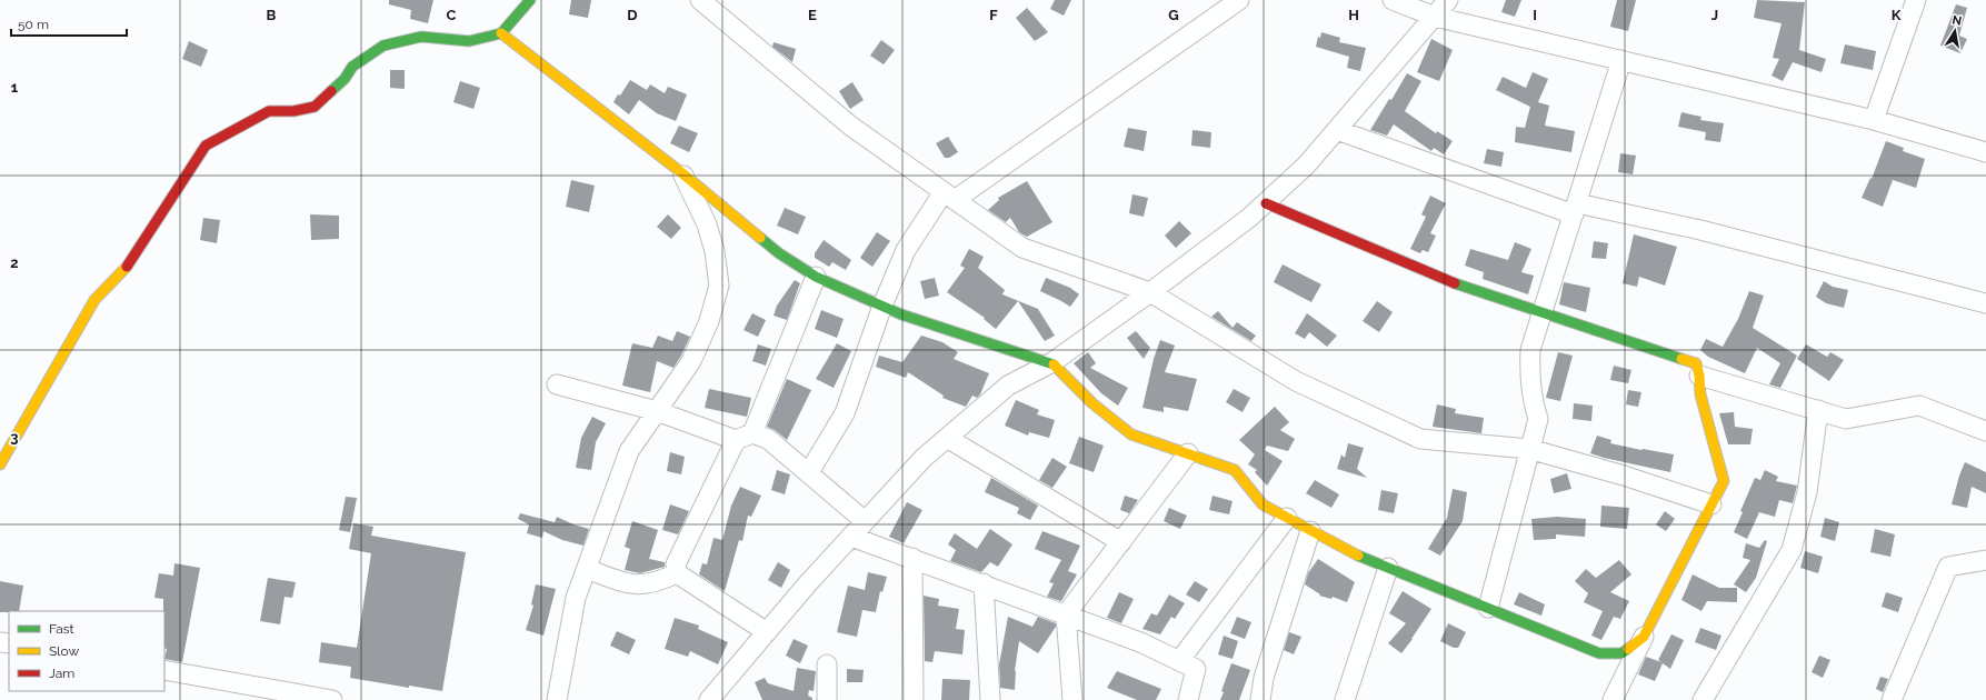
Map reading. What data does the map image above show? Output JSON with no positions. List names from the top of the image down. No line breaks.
{"legend":["Fast","Slow","Jam"],"scale_bar":"50 m","north":"top","grid":{"columns":["B","C","D","E","F","G","H","I","J","K"],"rows":["1","2","3"]}}
